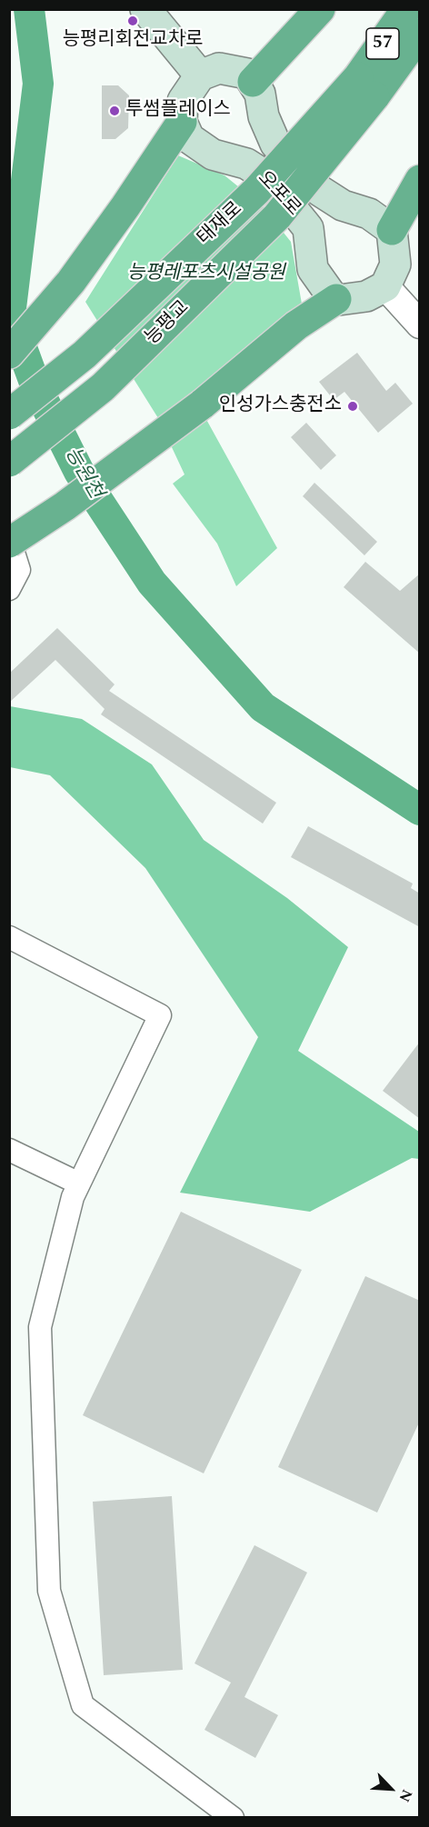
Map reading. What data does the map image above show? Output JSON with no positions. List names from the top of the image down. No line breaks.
{"streets":{"highway":["57","태재로","능평교"],"main road":["오포로"]},"crossings":[["태재로","능평교"]],"water":["능원천"],"parks":["능평레포츠시설공원"],"places":["능평리회전교차로","투썸플레이스","인성가스충전소"],"north":"bottom right"}
